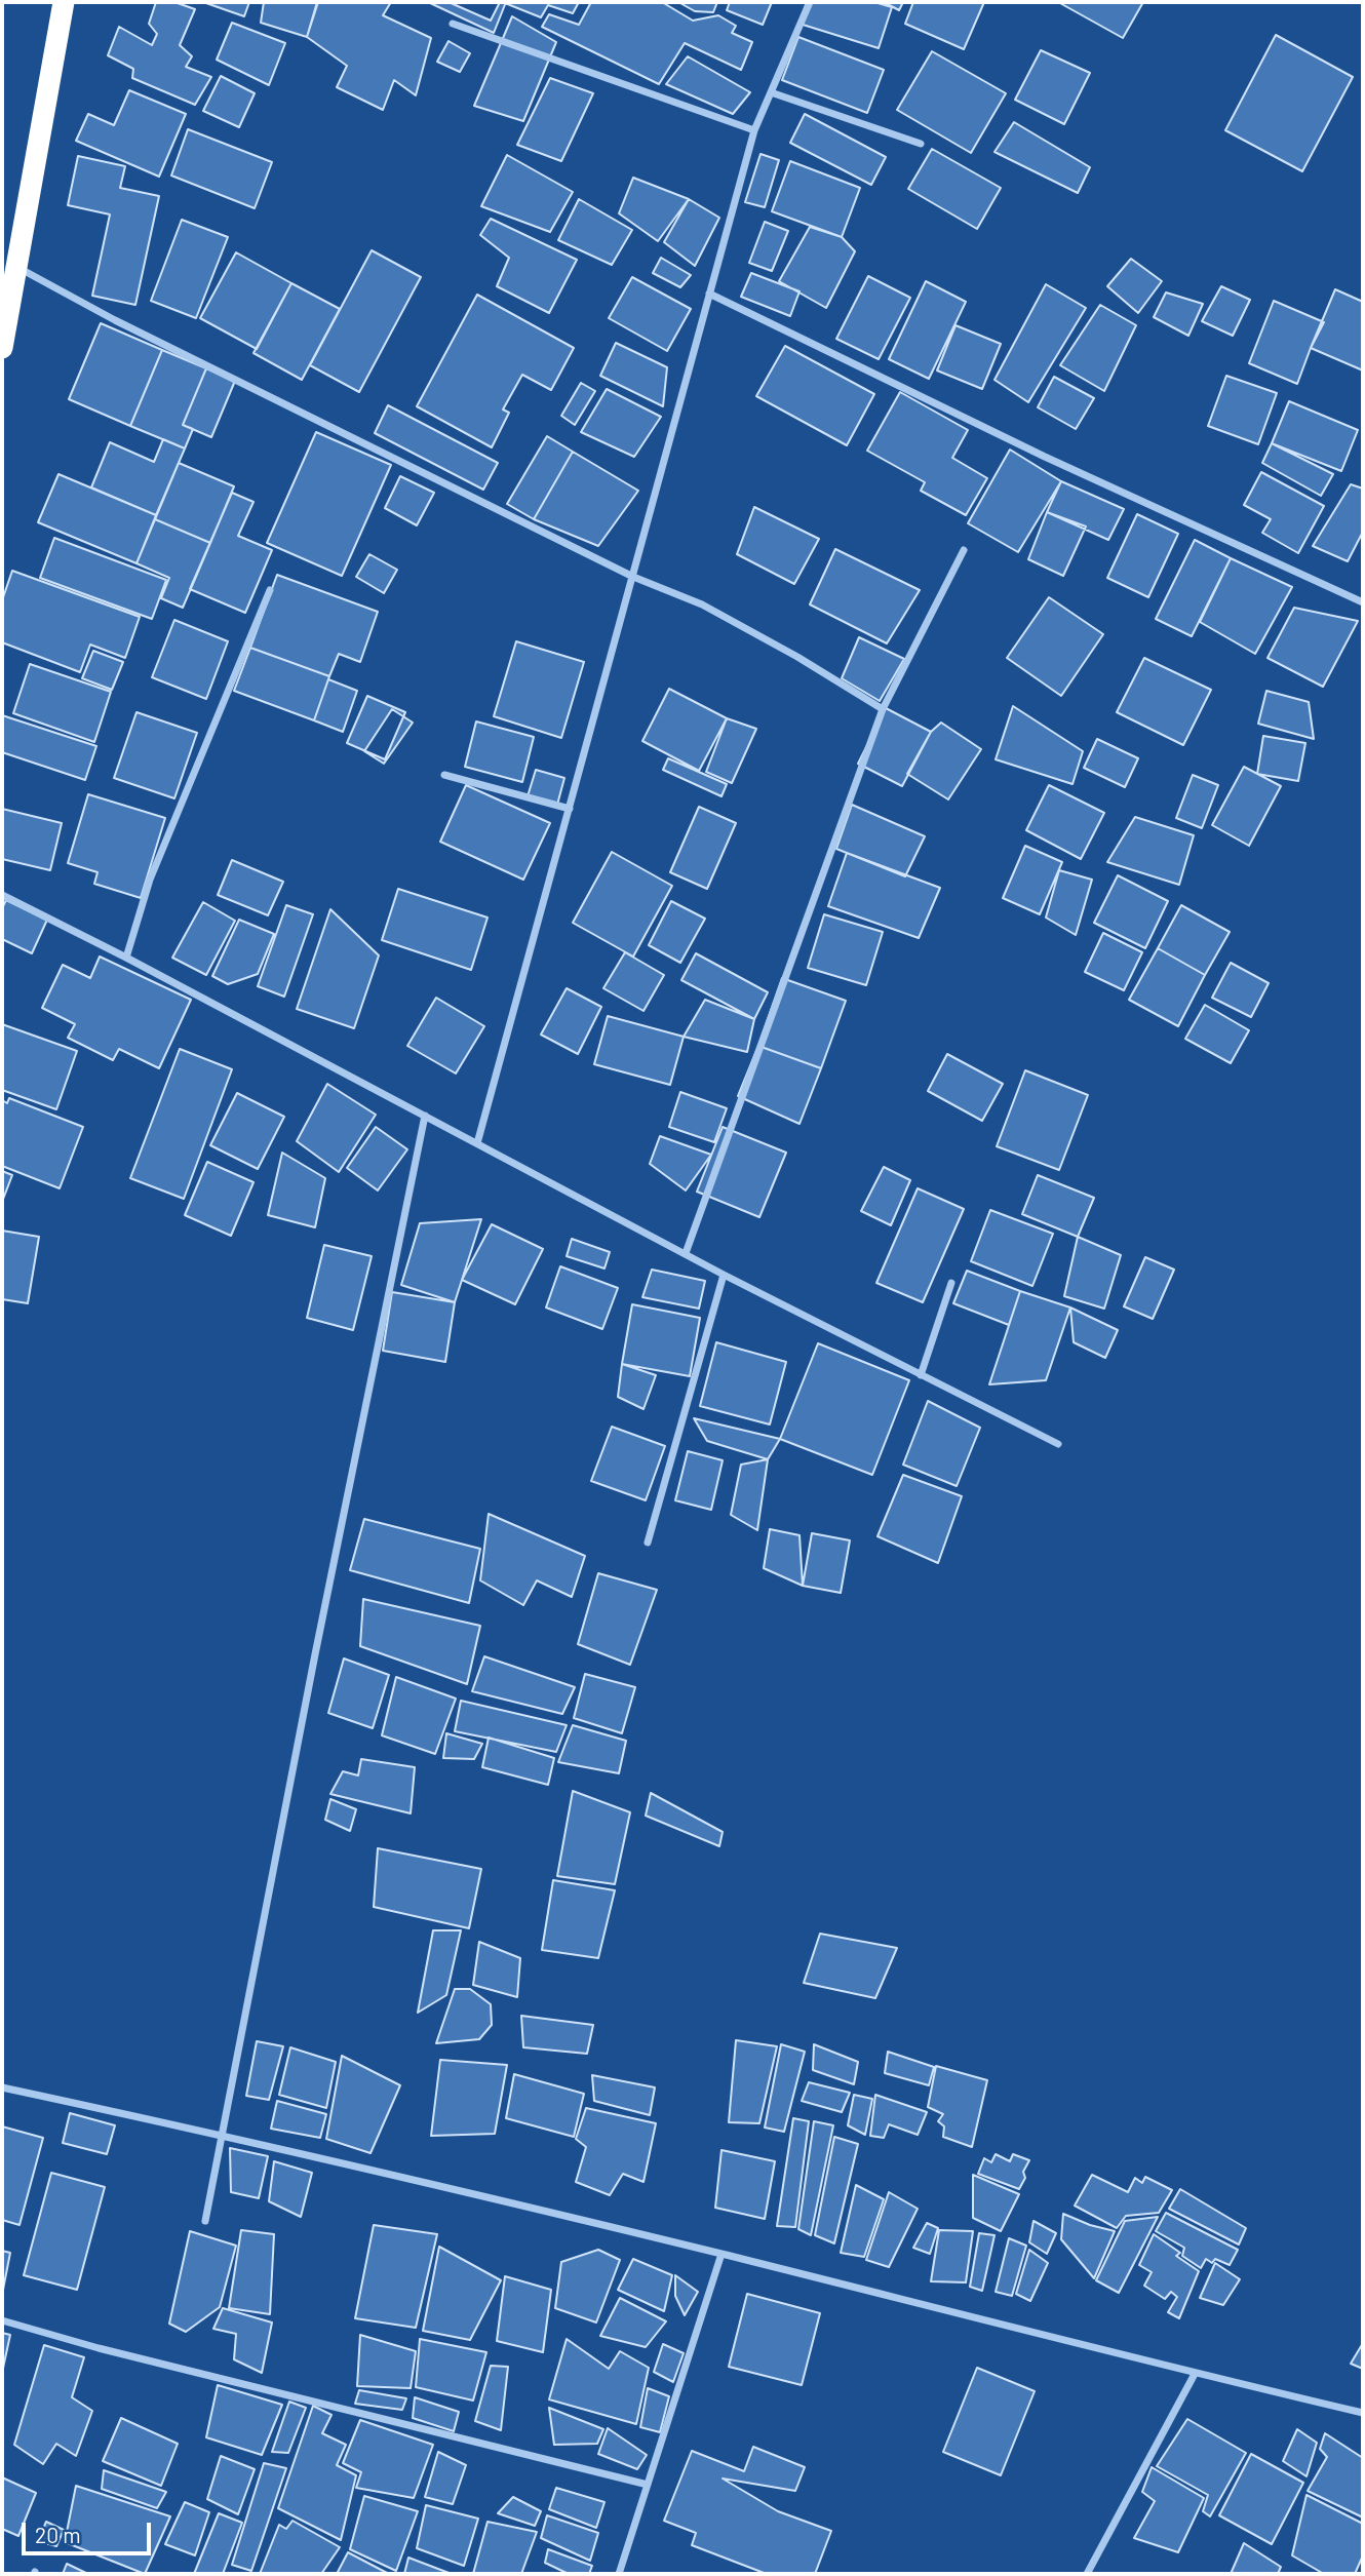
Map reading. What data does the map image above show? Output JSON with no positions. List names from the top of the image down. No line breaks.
{"scale_bar":"20 m"}
